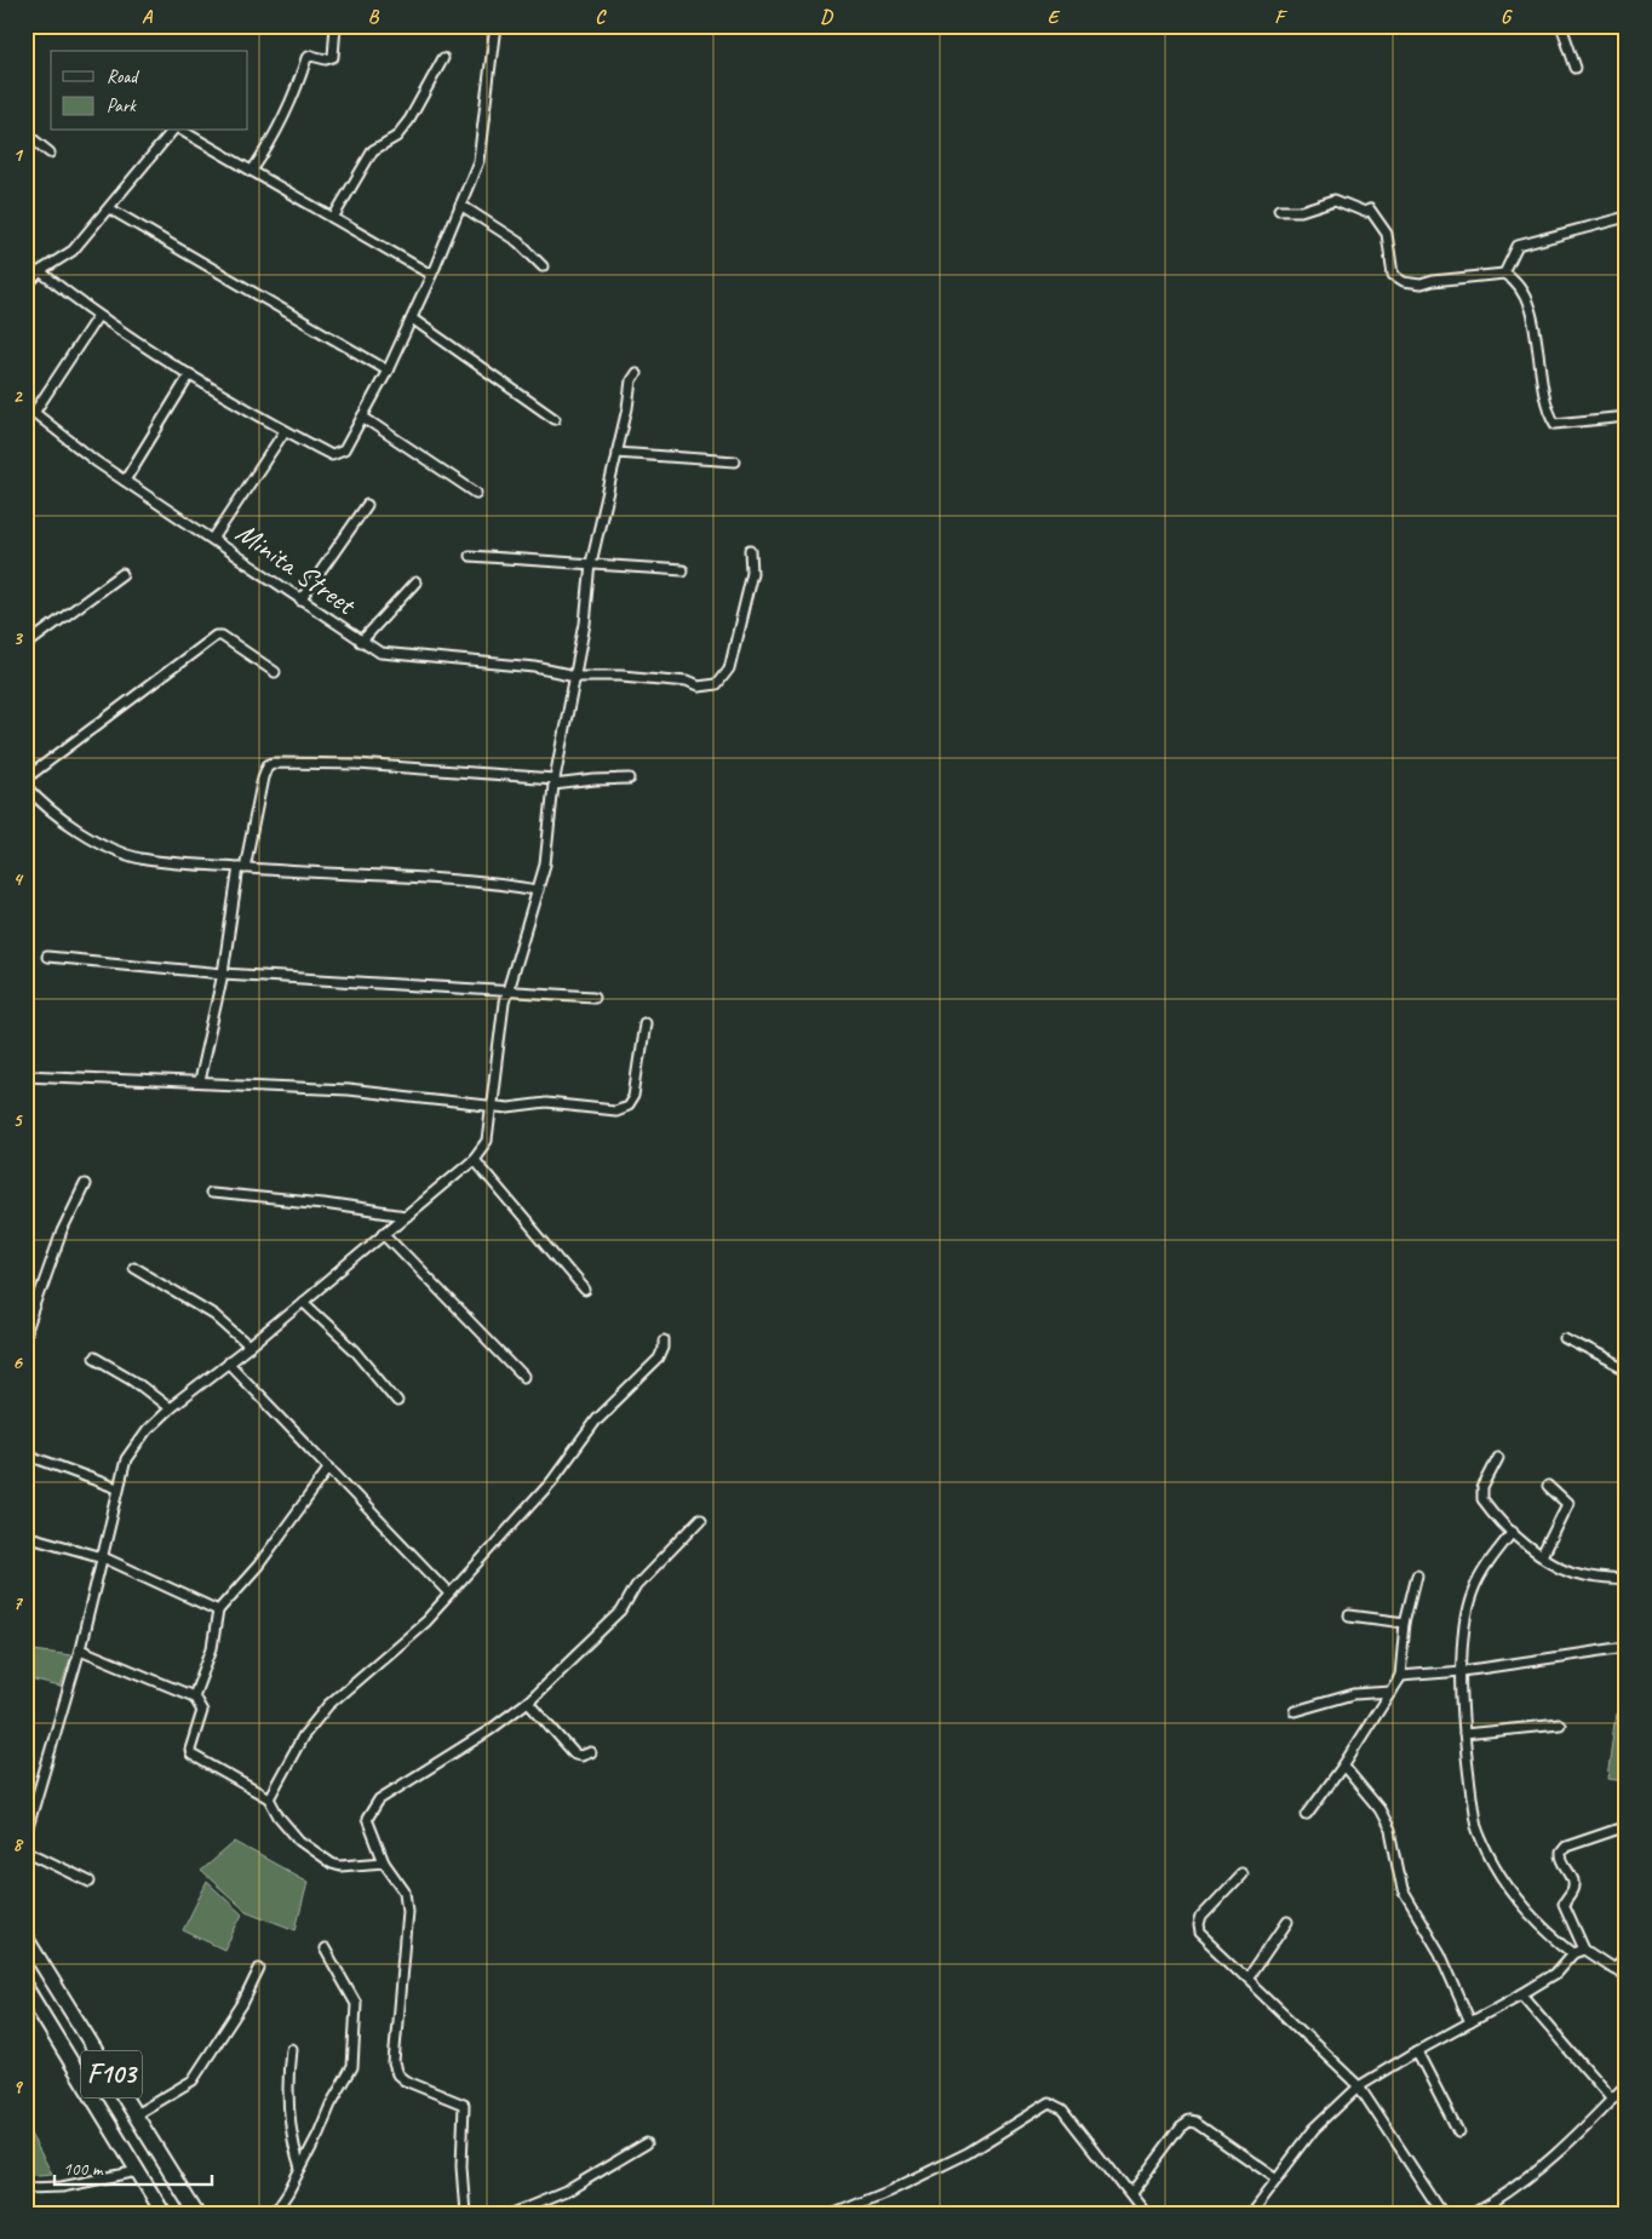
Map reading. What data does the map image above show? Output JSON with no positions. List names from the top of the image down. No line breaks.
{"streets":{"main road":["F103"],"street":["Minita Street"]},"legend":["Road","Park"],"scale_bar":"100 m","grid":{"columns":["A","B","C","D","E","F","G"],"rows":["1","2","3","4","5","6","7","8","9"]}}
